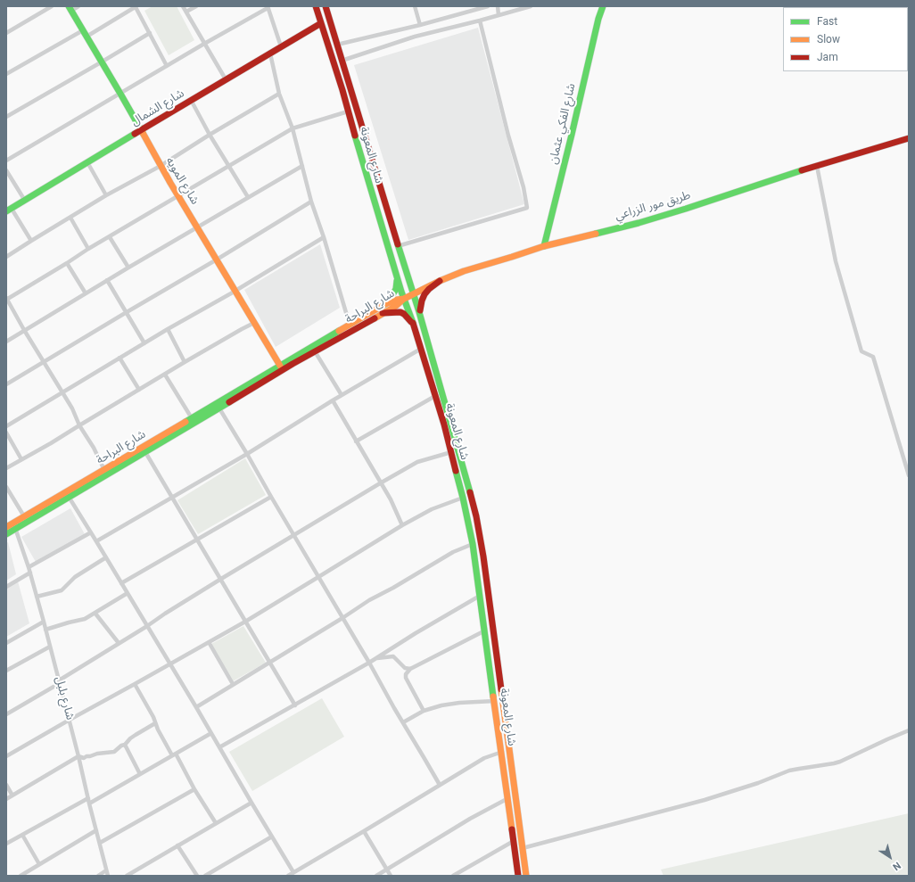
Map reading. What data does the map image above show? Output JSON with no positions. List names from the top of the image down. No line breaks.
{"streets":{"main road":["شارع الشمال","شارع الفكي عثمان","شارع المعونة","شارع المويه","طريق مور الزراعي","شارع البراحة"],"street":["شارع بلبل"]},"crossings":[["شارع الشمال","شارع المعونة"],["شارع الشمال","شارع المويه"],["شارع الفكي عثمان","طريق مور الزراعي"],["شارع المعونة","طريق مور الزراعي"],["شارع المعونة","شارع البراحة"],["شارع المويه","شارع البراحة"],["طريق مور الزراعي","شارع البراحة"],["شارع البراحة","شارع بلبل"]],"legend":["Fast","Slow","Jam"],"north":"bottom right"}
